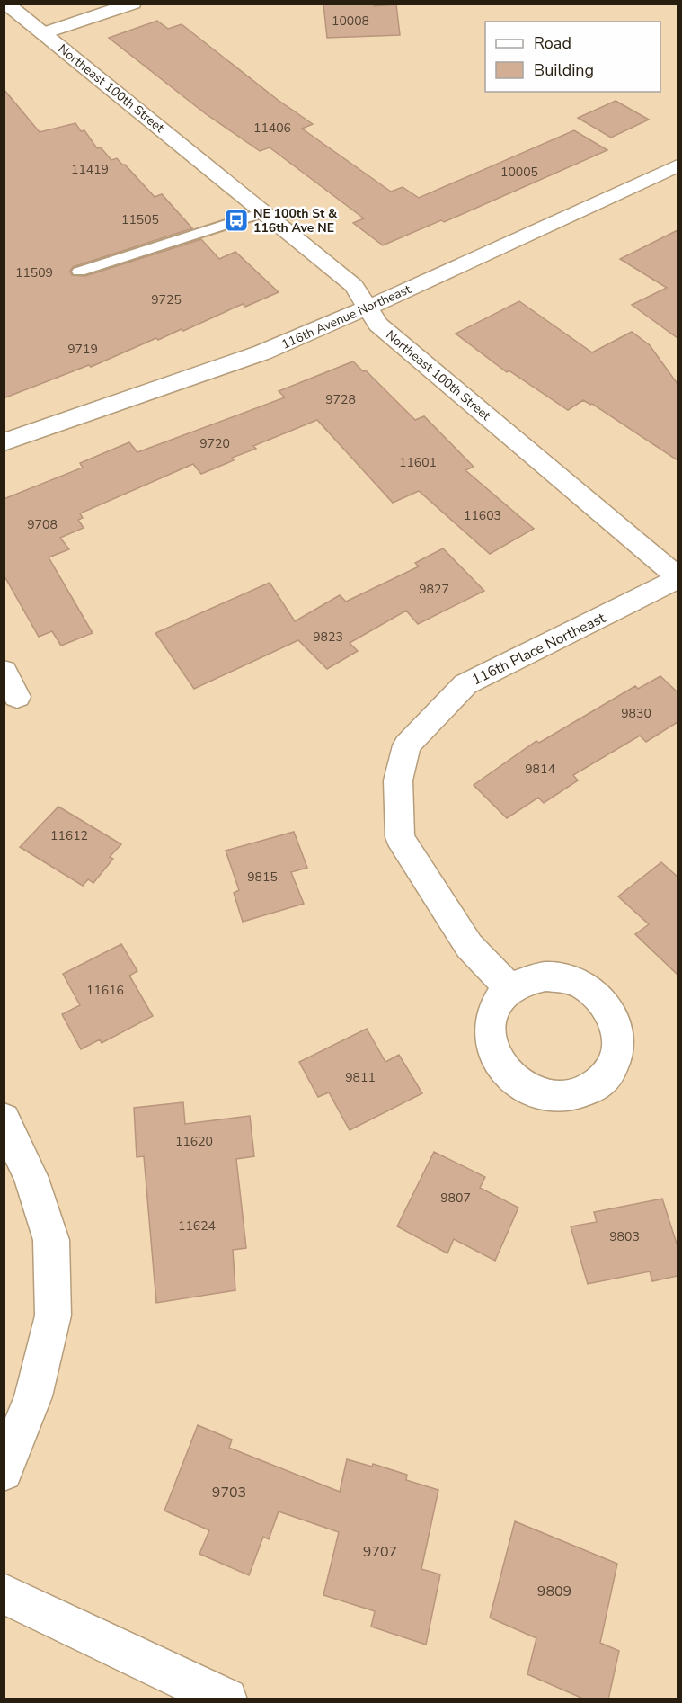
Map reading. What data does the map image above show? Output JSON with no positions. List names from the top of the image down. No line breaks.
{"streets":{"street":["Northeast 100th Street","116th Avenue Northeast","116th Place Northeast"]},"crossings":[["Northeast 100th Street","116th Avenue Northeast"],["Northeast 100th Street","116th Place Northeast"]],"places":{"bus stop":["NE 100th St & 116th Ave NE"]},"house_numbers":["10008","11406","11419","10005","11505","11509","9725","9719","9728","9720","11601","11603","9708","9827","9823","9830","9814","11612","9815","11616","9811","11620","9807","11624","9803","9703","9707","9809"],"legend":["Road","Building"]}
